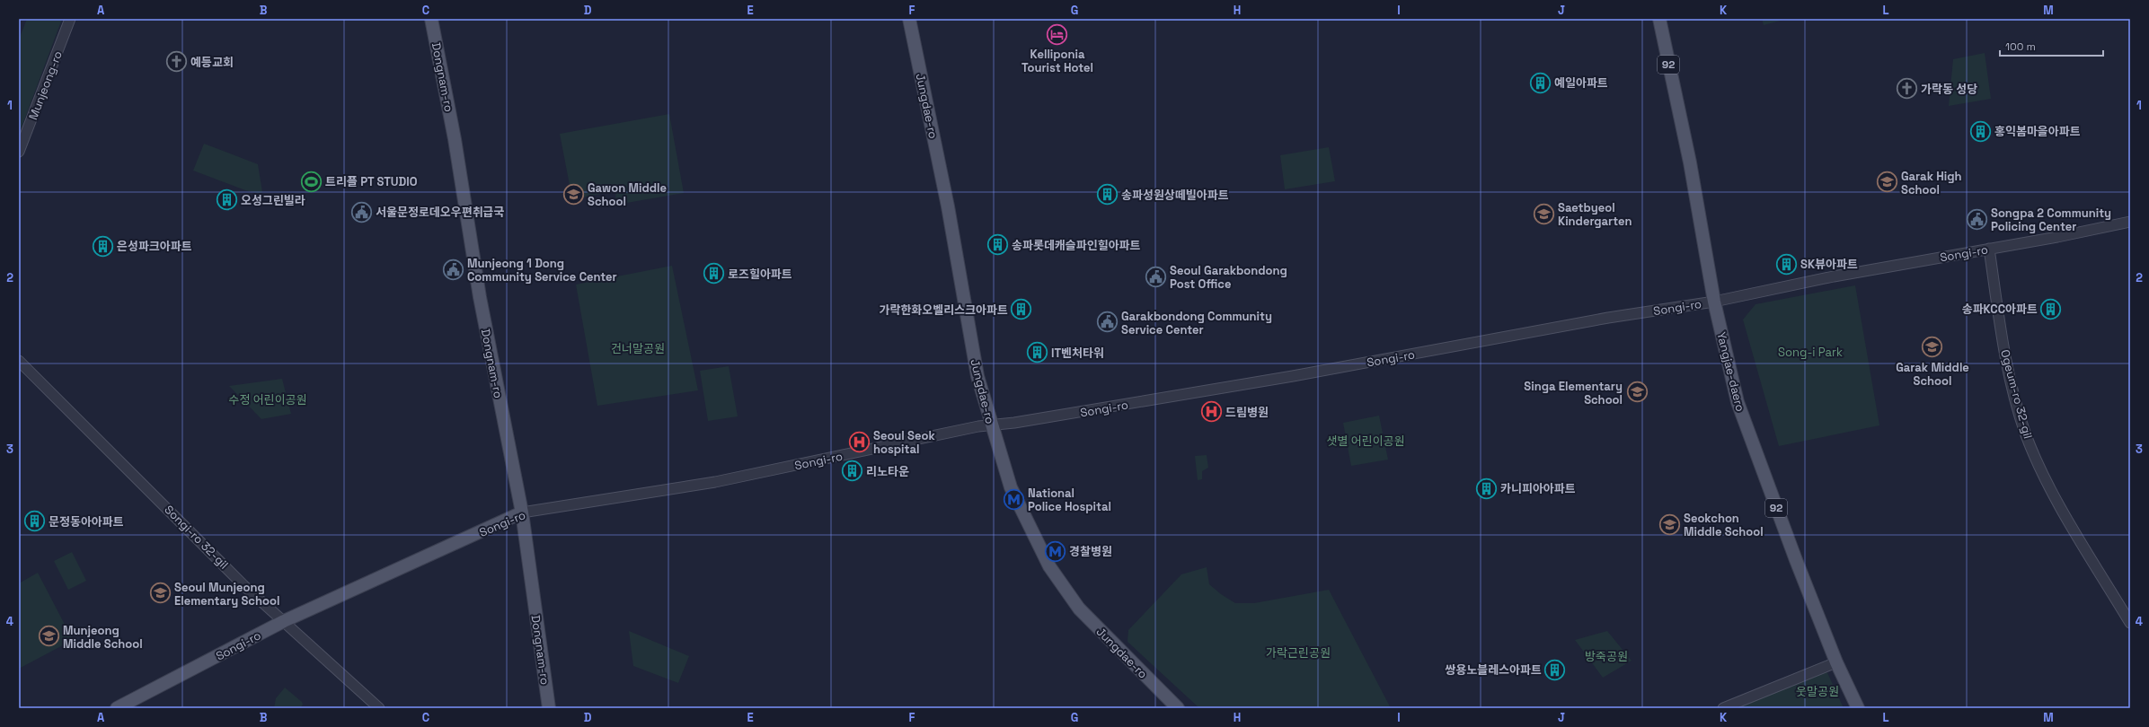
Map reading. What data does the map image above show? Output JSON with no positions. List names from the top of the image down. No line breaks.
{"streets":{"main road":["92","Dongnam-ro","Jungdae-ro","Songi-ro","Yangjae-daero"],"street":["Munjeong-ro","Ogeum-ro 32-gil","Songi-ro 32-gil"]},"crossings":[["Dongnam-ro","Songi-ro"],["Jungdae-ro","Songi-ro"],["Songi-ro","Yangjae-daero"],["Songi-ro","Ogeum-ro 32-gil"],["Songi-ro","Songi-ro 32-gil"]],"parks":["건너말공원","Song-i Park","수정 어린이공원","샛별 어린이공원","가락근린공원","방죽공원","웃말공원"],"places":{"hotel":["Kelliponia Tourist Hotel"],"church":["예등교회","가락동 성당"],"building":["예일아파트","홍익봄마을아파트","송파성원상떼빌아파트","오성그린빌라","송파롯데캐슬파인힐아파트","은성파크아파트","SK뷰아파트","로즈힐아파트","송파KCC아파트","가락한화오벨리스크아파트","IT벤처타워","리노타운","카니피아아파트","문정동아아파트","쌍용노블레스아파트"],"sports":["트리플 PT STUDIO"],"school or university":["Garak High School","Gawon Middle School","Saetbyeol Kindergarten","Garak Middle School","Singa Elementary School","Seokchon Middle School","Seoul Munjeong Elementary School","Munjeong Middle School"],"public building":["서울문정로데오우편취급국","Songpa 2 Community Policing Center","Munjeong 1 Dong Community Service Center","Seoul Garakbondong Post Office","Garakbondong Community Service Center"],"hospital":["드림병원","Seoul Seok hospital"],"metro station":["National Police Hospital","경찰병원"]},"scale_bar":"100 m","grid":{"columns":["A","B","C","D","E","F","G","H","I","J","K","L","M"],"rows":["1","2","3","4"]}}
